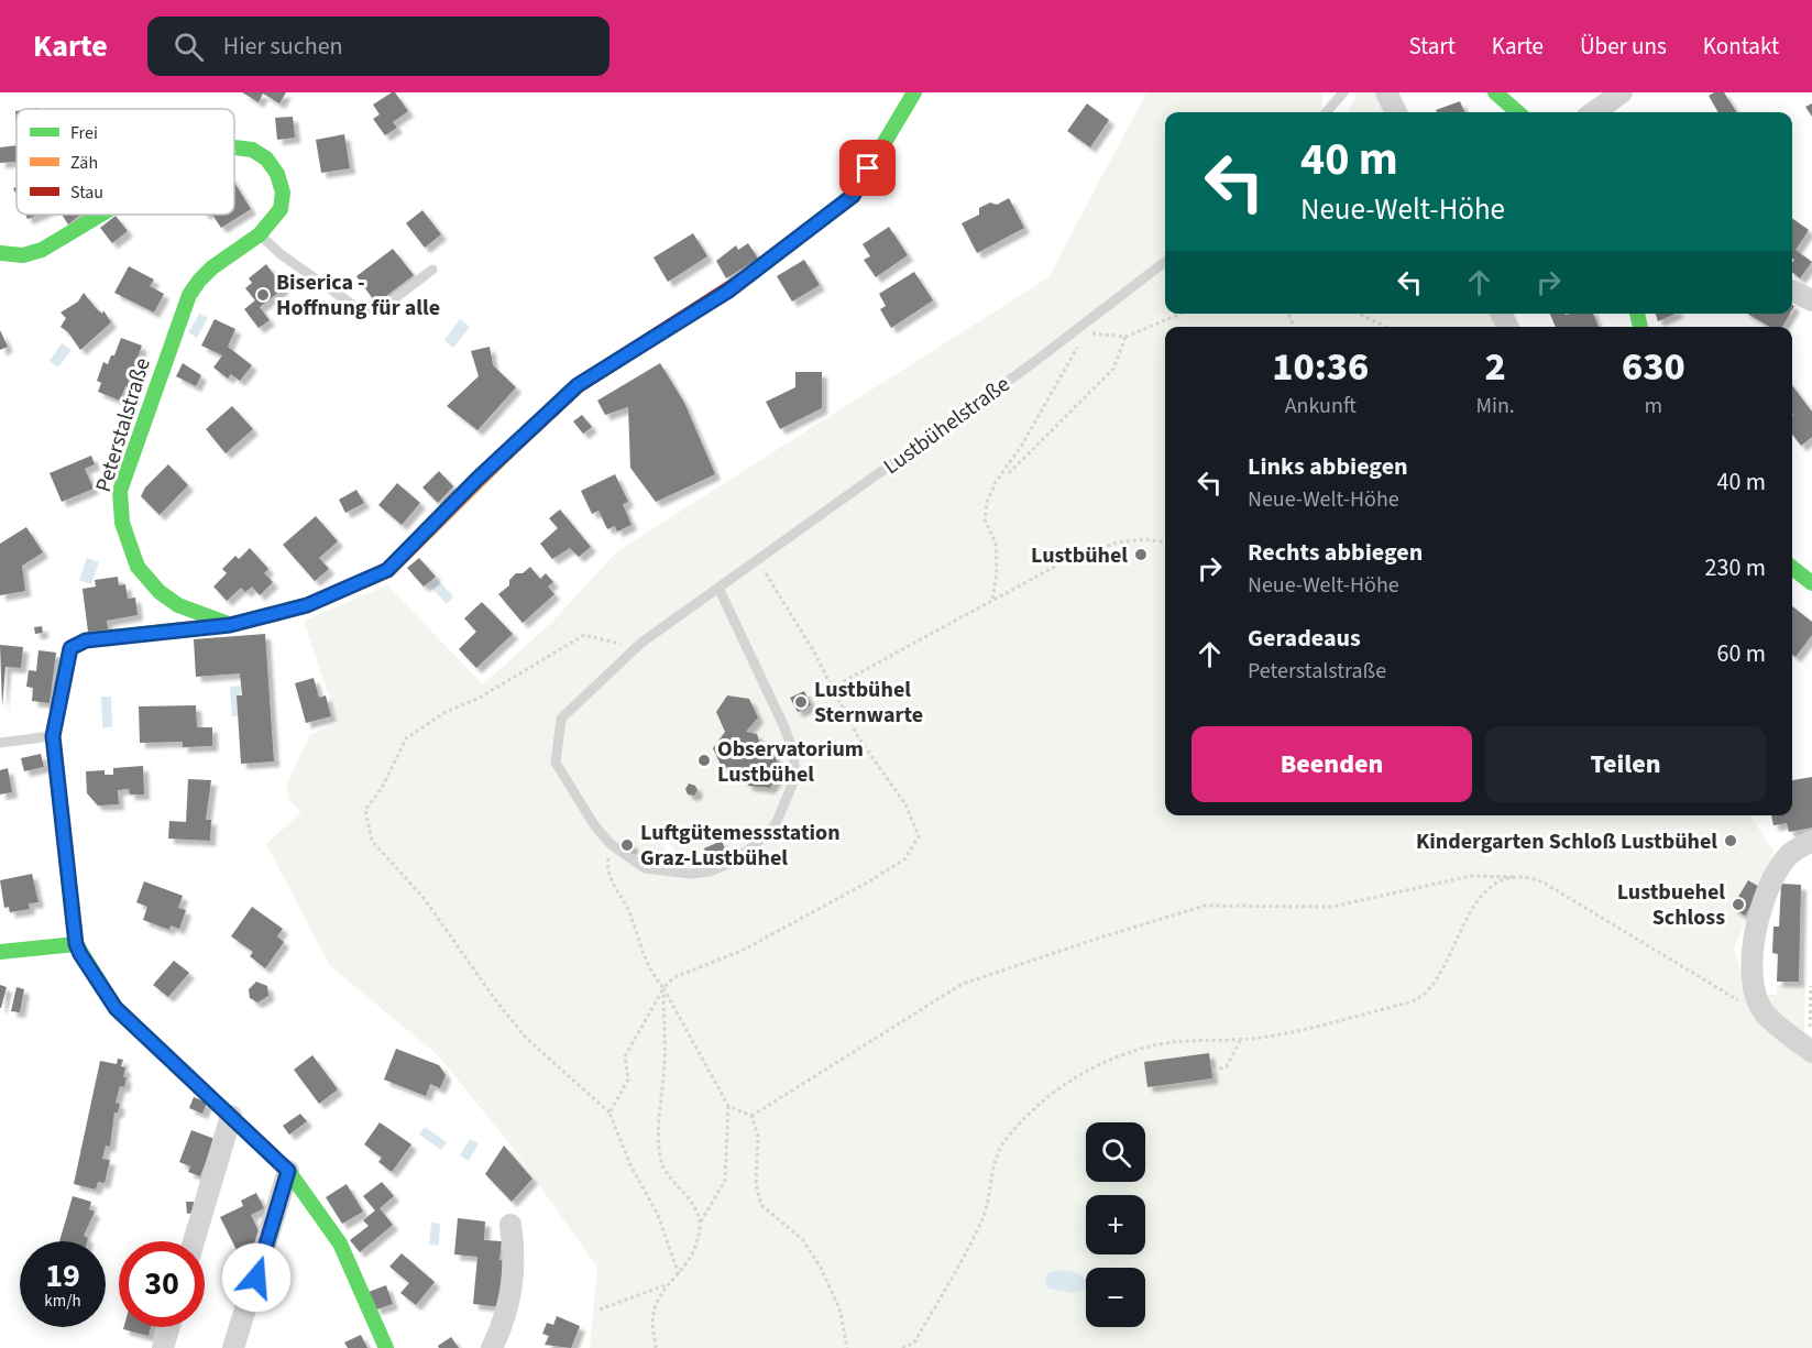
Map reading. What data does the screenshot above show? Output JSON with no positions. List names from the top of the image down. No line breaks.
{"streets":{"street":["Peterstalstraße"],"lane":["Lustbühelstraße"]},"places":["Biserica - Hoffnung für alle","Lustbühel","Lustbühel Sternwarte","Observatorium Lustbühel","Kindergarten Schloß Lustbühel","Luftgütemessstation Graz-Lustbühel","Lustbuehel Schloss"],"legend":["Frei","Zäh","Stau"],"page":{"header":"Karte","search":"Hier suchen","nav":["Start","Karte","Über uns","Kontakt"],"turn":["40 m","Neue-Welt-Höhe"],"eta":["10:36","Ankunft","2","Min.","630","m"],"list":[{"name":"Links abbiegen","note":"Neue-Welt-Höhe","value":"40 m"},{"name":"Rechts abbiegen","note":"Neue-Welt-Höhe","value":"230 m"},{"name":"Geradeaus","note":"Peterstalstraße","value":"60 m"}],"buttons":["Beenden","Teilen"],"map_buttons":["+","−"],"speed":"19 km/h","limit":"30"}}
